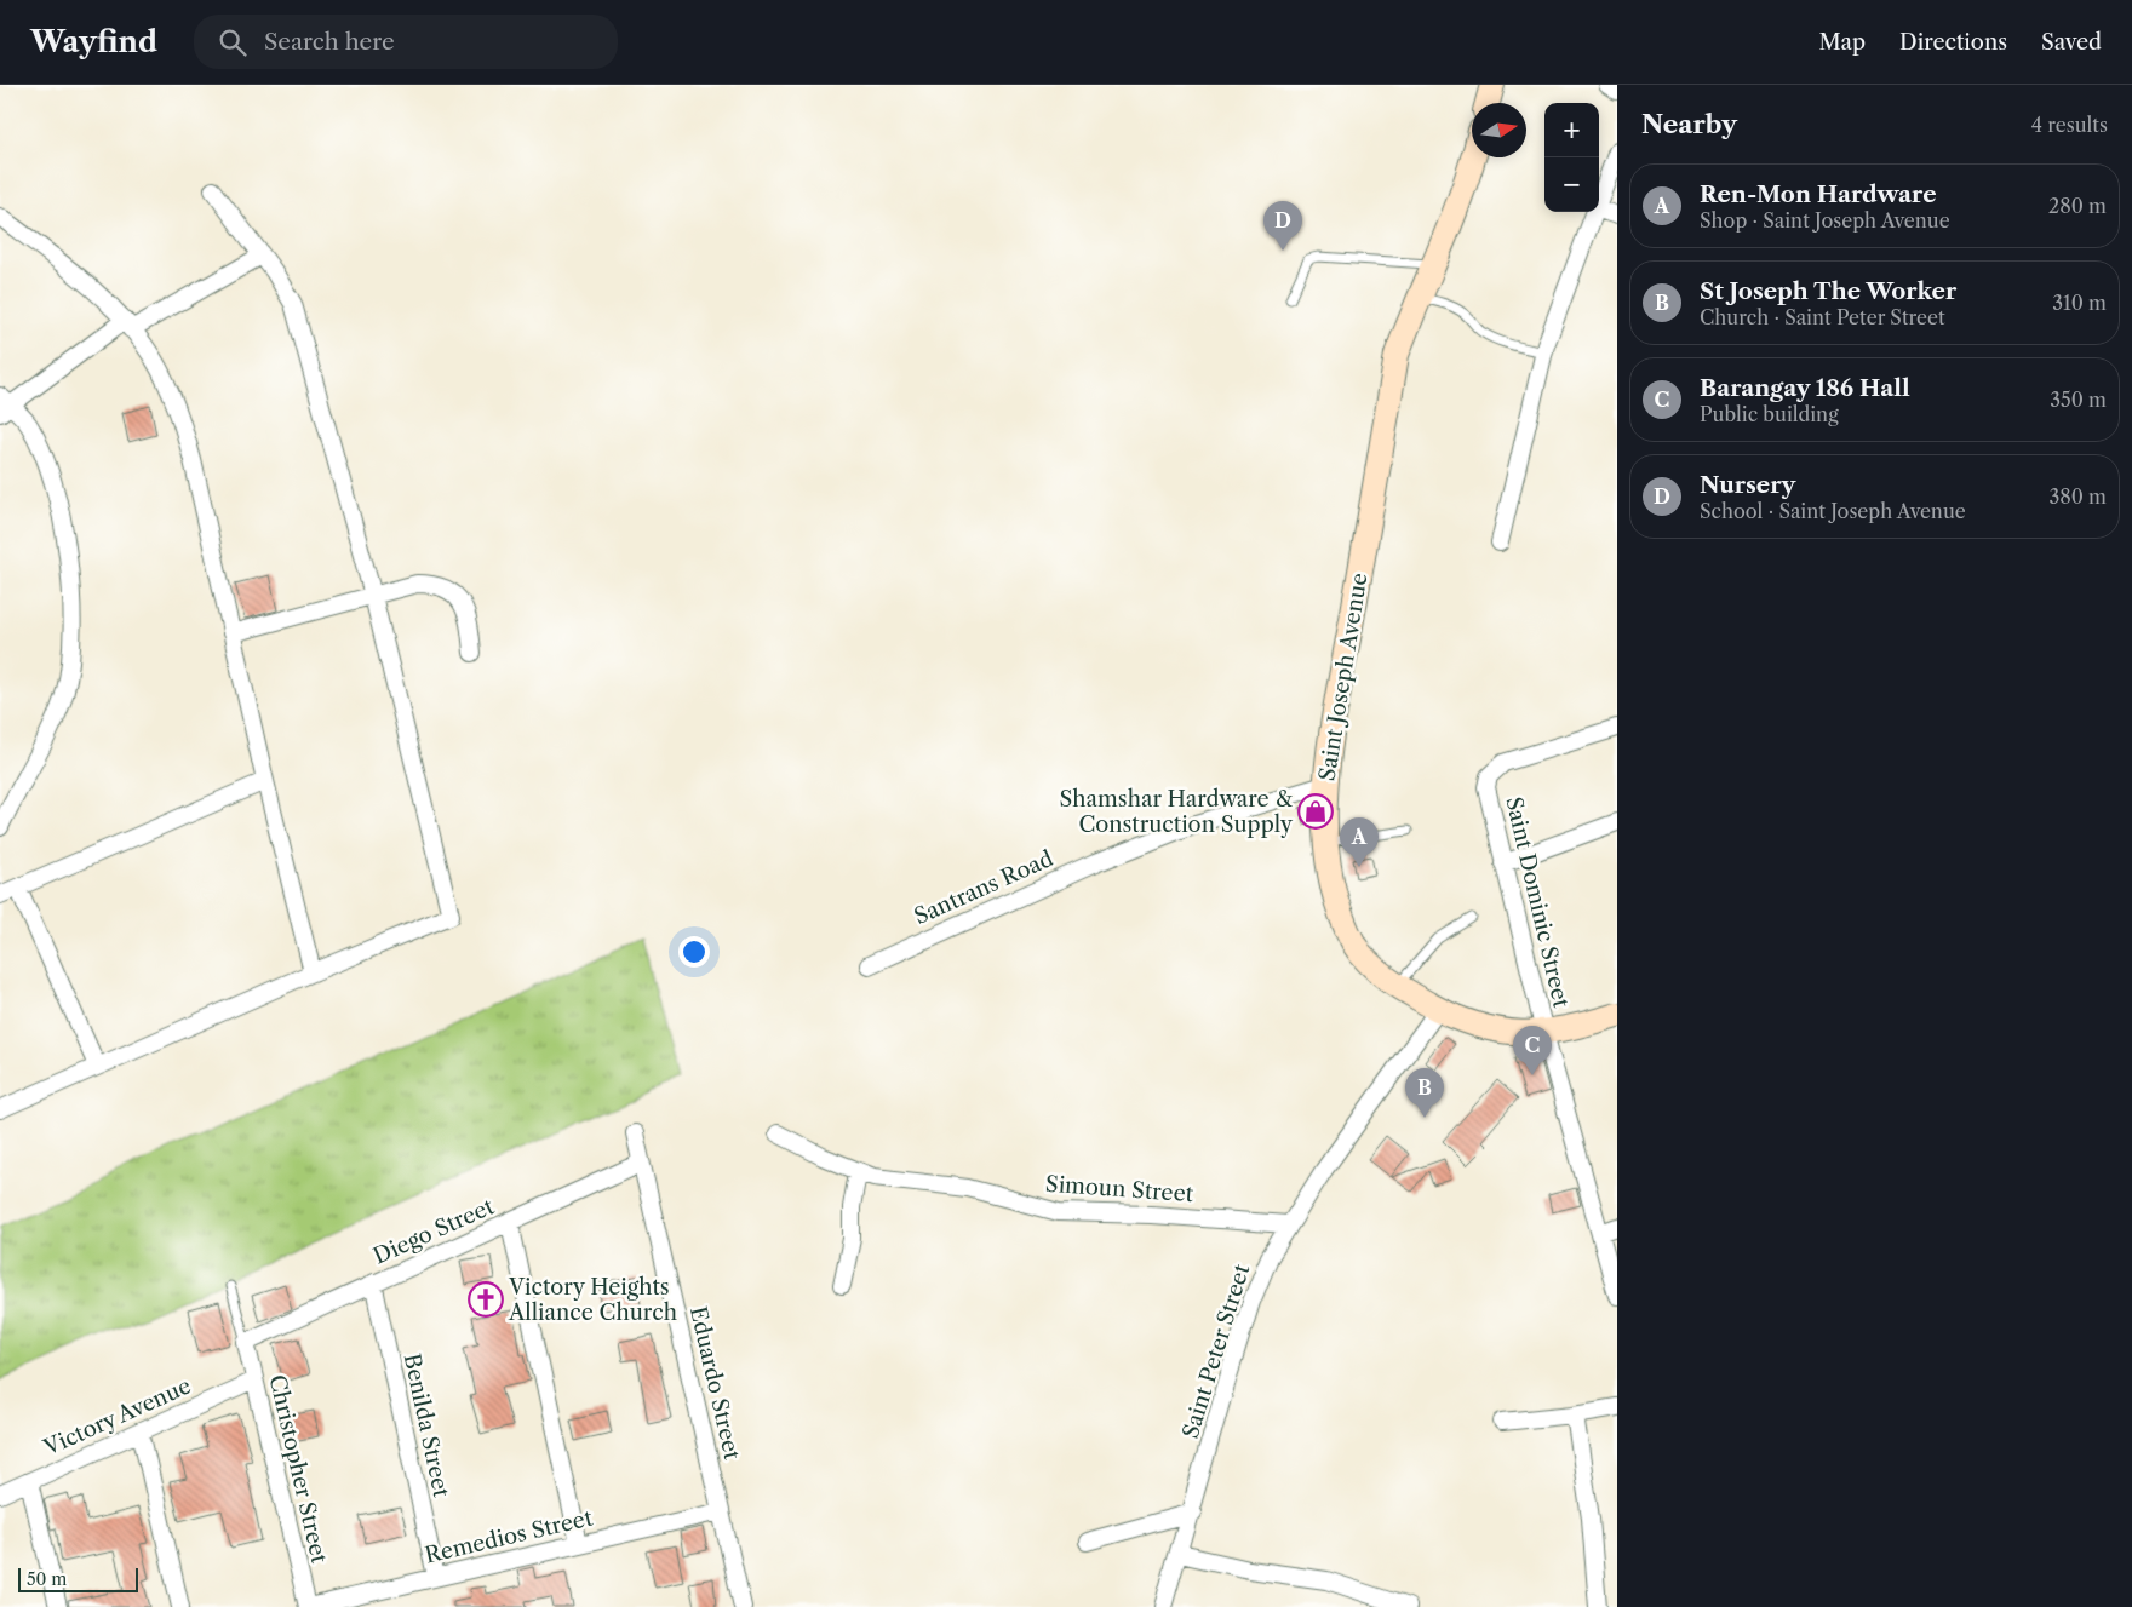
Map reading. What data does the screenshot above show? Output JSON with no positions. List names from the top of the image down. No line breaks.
{"streets":{"main road":["Saint Joseph Avenue"],"street":["Santrans Road","Saint Dominic Street","Simoun Street","Diego Street","Saint Peter Street","Eduardo Street","Victory Avenue","Benilda Street","Christopher Street","Remedios Street"]},"crossings":[["Saint Joseph Avenue","Santrans Road"],["Saint Joseph Avenue","Saint Dominic Street"],["Saint Joseph Avenue","Saint Peter Street"],["Simoun Street","Saint Peter Street"],["Diego Street","Eduardo Street"],["Diego Street","Benilda Street"],["Diego Street","Christopher Street"],["Eduardo Street","Remedios Street"],["Victory Avenue","Christopher Street"],["Benilda Street","Remedios Street"],["Christopher Street","Remedios Street"]],"places":{"shop":["Shamshar Hardware & Construction Supply"],"church":["Victory Heights Alliance Church"]},"scale_bar":"50 m","north":"right","page":{"header":"Wayfind","search":"Search here","nav":["Map","Directions","Saved"],"heading":["Nearby","4 results"],"map_buttons":["+","−"],"list":[{"mark":"A","name":"Ren-Mon Hardware","note":"Shop · Saint Joseph Avenue","value":"280 m"},{"mark":"B","name":"St Joseph The Worker","note":"Church · Saint Peter Street","value":"310 m"},{"mark":"C","name":"Barangay 186 Hall","note":"Public building","value":"350 m"},{"mark":"D","name":"Nursery","note":"School · Saint Joseph Avenue","value":"380 m"}],"pins":["D","A","C","B"],"scale":"50 m"}}
